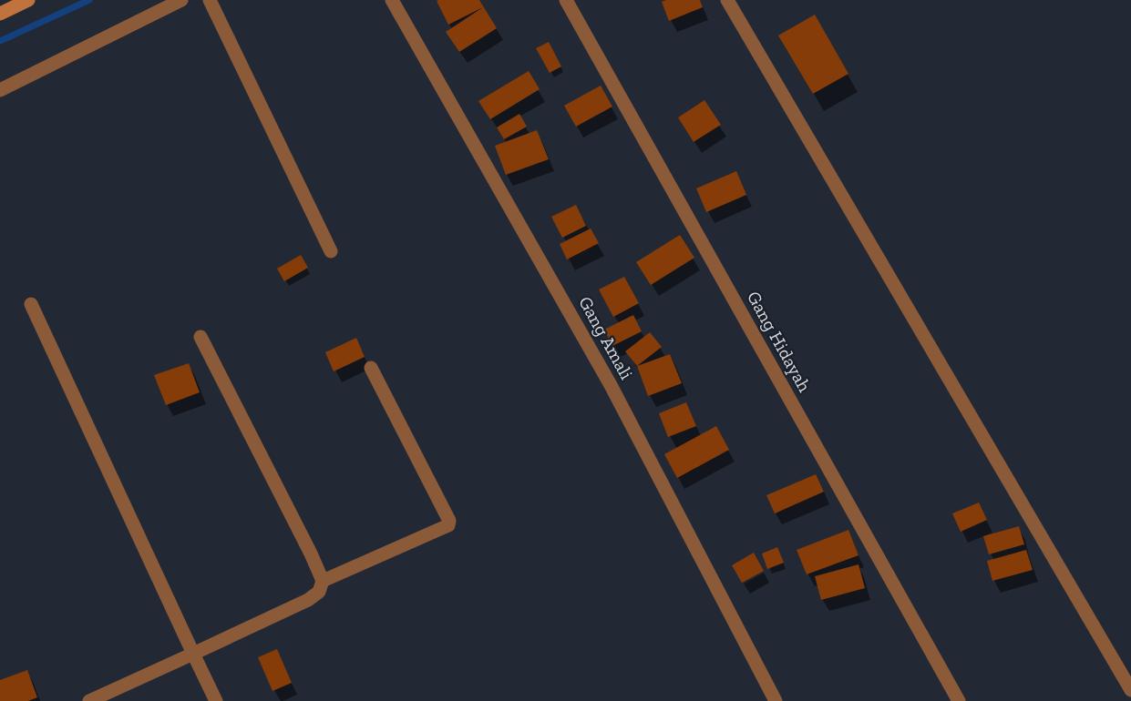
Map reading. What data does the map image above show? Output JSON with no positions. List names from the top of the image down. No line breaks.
{"streets":{"street":["Gang Amali","Gang Hidayah"]}}
